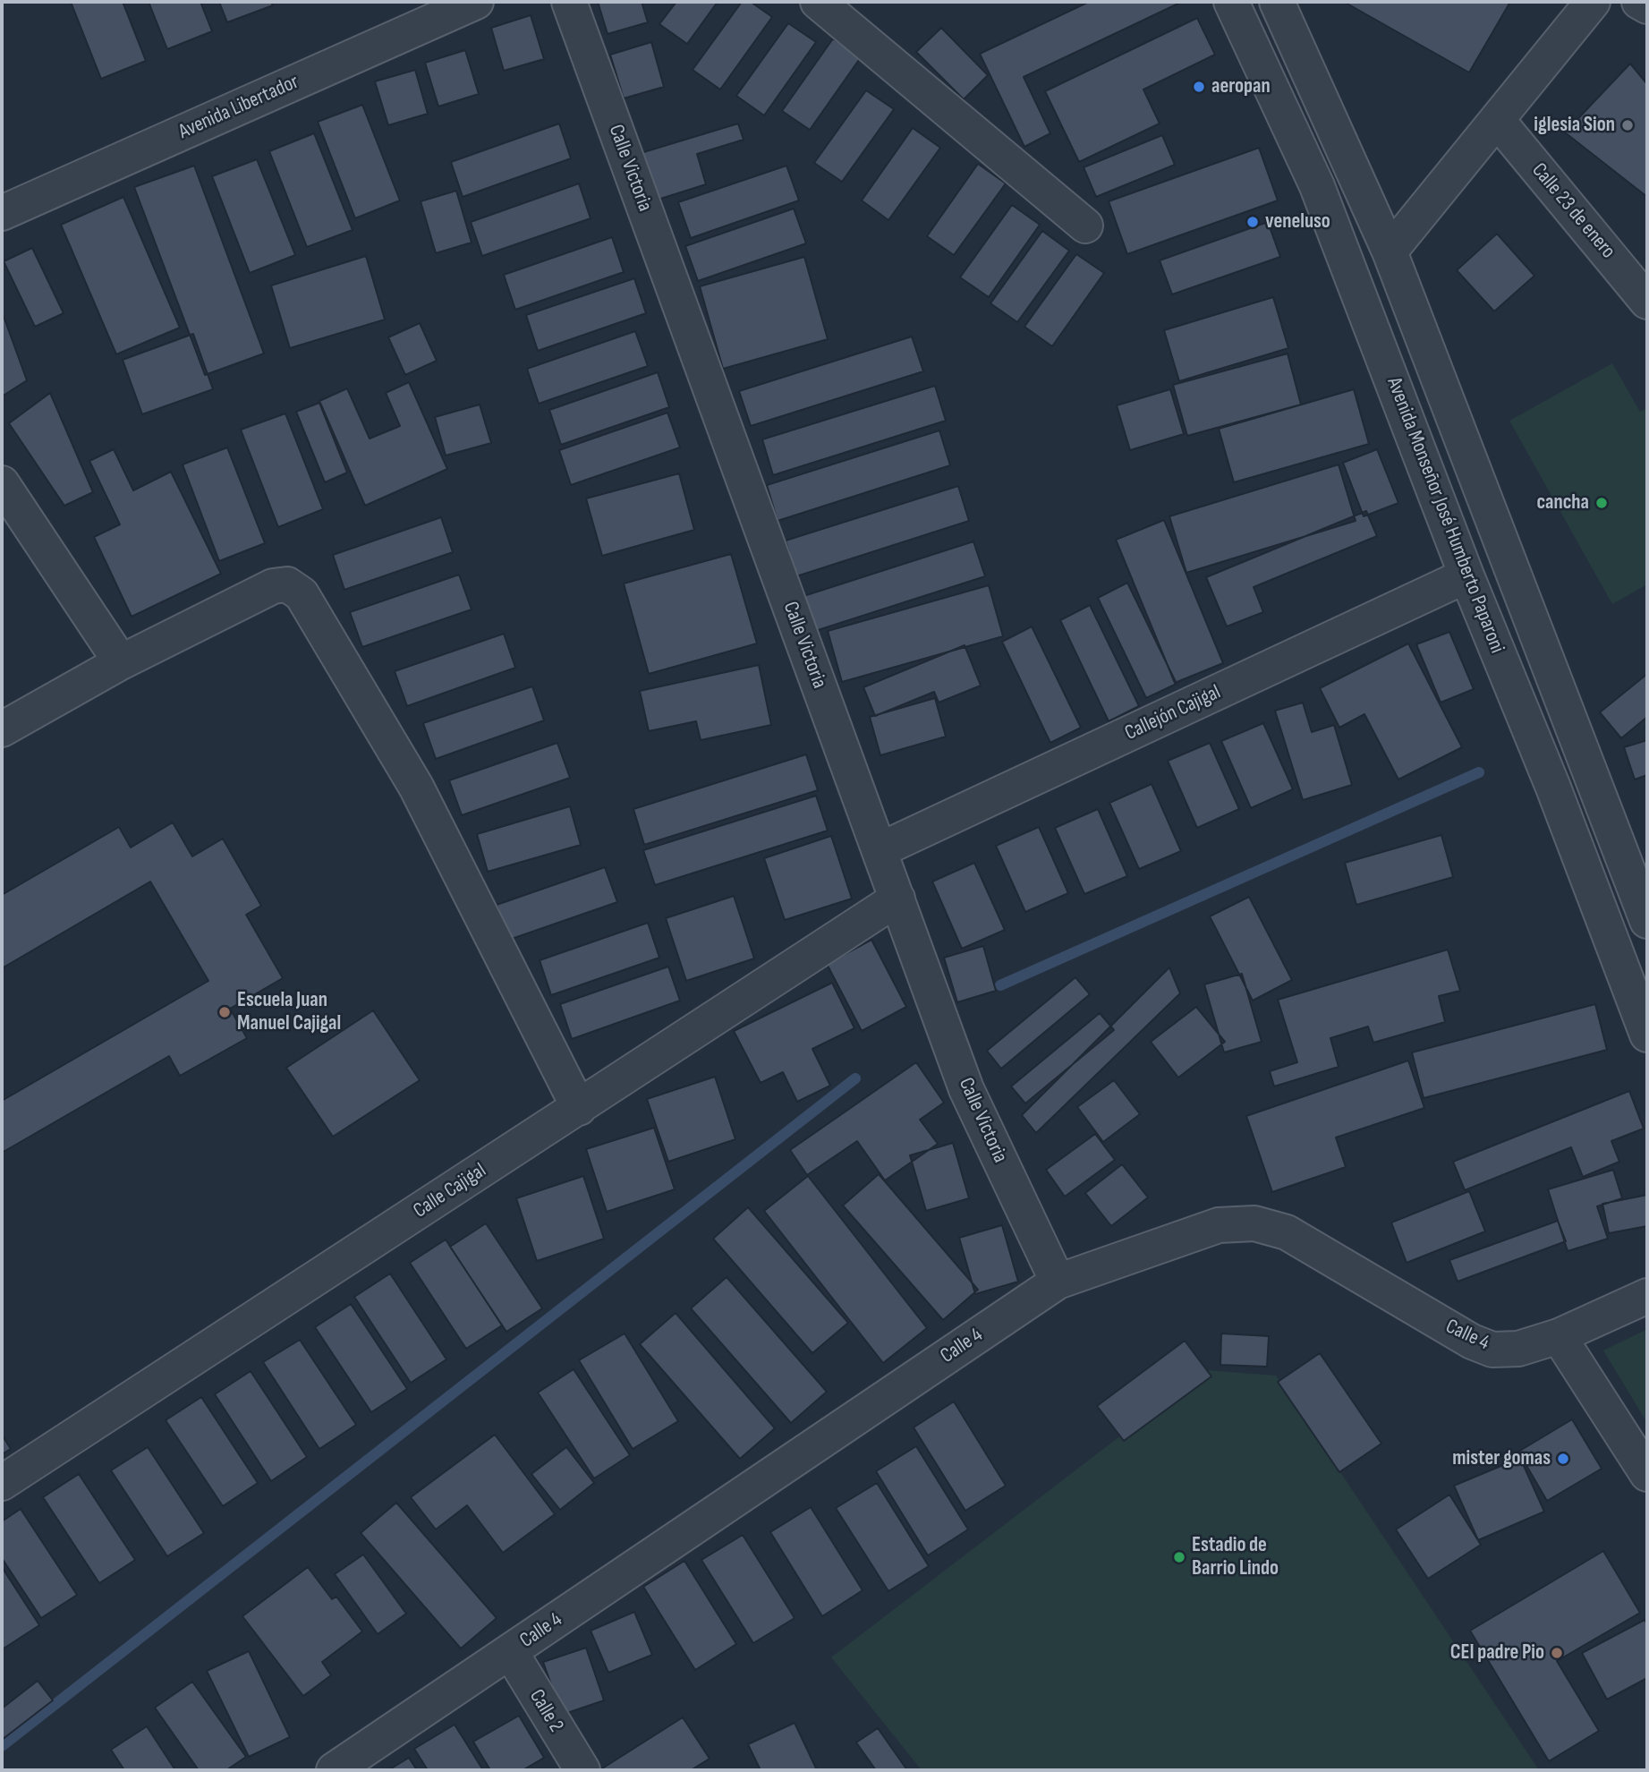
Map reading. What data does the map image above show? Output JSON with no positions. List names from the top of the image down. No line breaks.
{"streets":{"street":["Avenida Libertador","Calle Victoria","Calle 23 de enero","Avenida Monseñor José Humberto Paparoni","Callejón Cajigal","Calle Cajigal","Calle 4","Calle 2"]},"crossings":[["Calle Victoria","Callejón Cajigal"],["Calle Victoria","Calle Cajigal"],["Calle Victoria","Calle 4"],["Avenida Monseñor José Humberto Paparoni","Callejón Cajigal"],["Calle 4","Calle 2"]],"places":["aeropan","iglesia Sion","veneluso","cancha","Escuela Juan Manuel Cajigal","mister gomas","Estadio de Barrio Lindo","CEI padre Pio"]}
